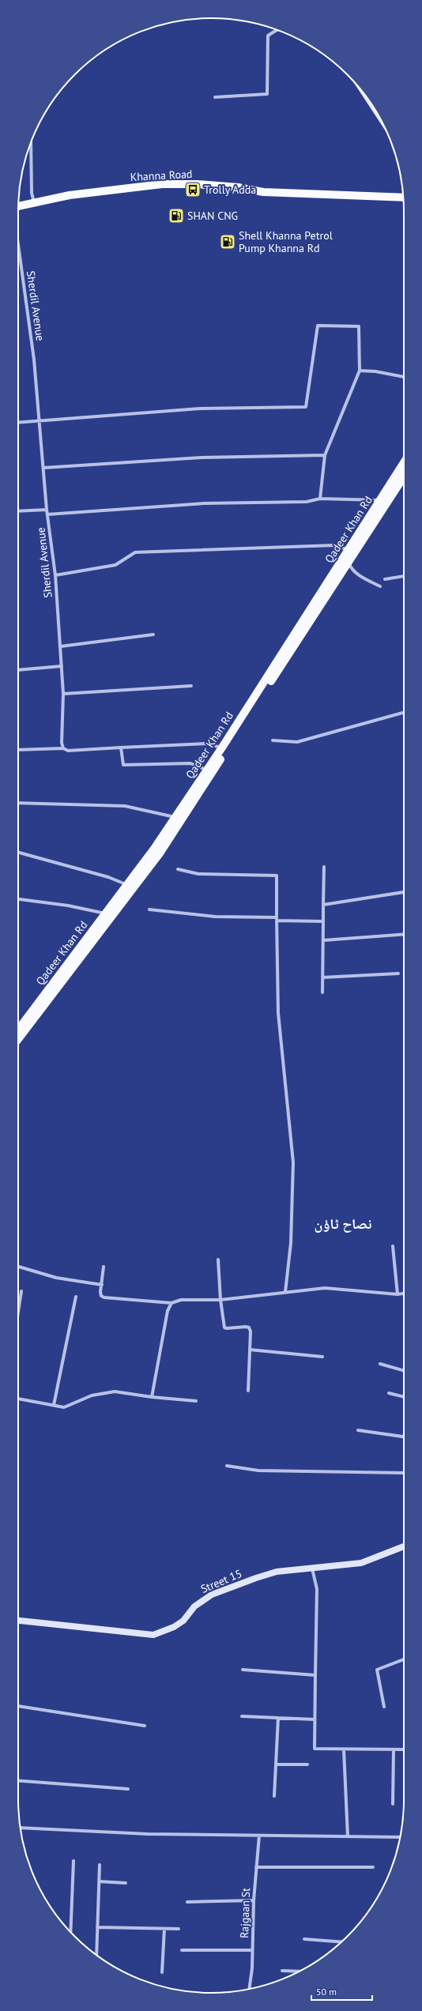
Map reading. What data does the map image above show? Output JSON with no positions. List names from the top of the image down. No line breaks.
{"streets":{"main road":["Khanna Road","Qadeer Khan Rd"],"street":["Sherdil Avenue","Street 15","Rajgaan St"]},"districts":["نصاح ٹاؤن"],"places":{"bus stop":["Trolly Adda"],"fuel station":["SHAN CNG","Shell Khanna Petrol Pump Khanna Rd"]},"scale_bar":"50 m"}
